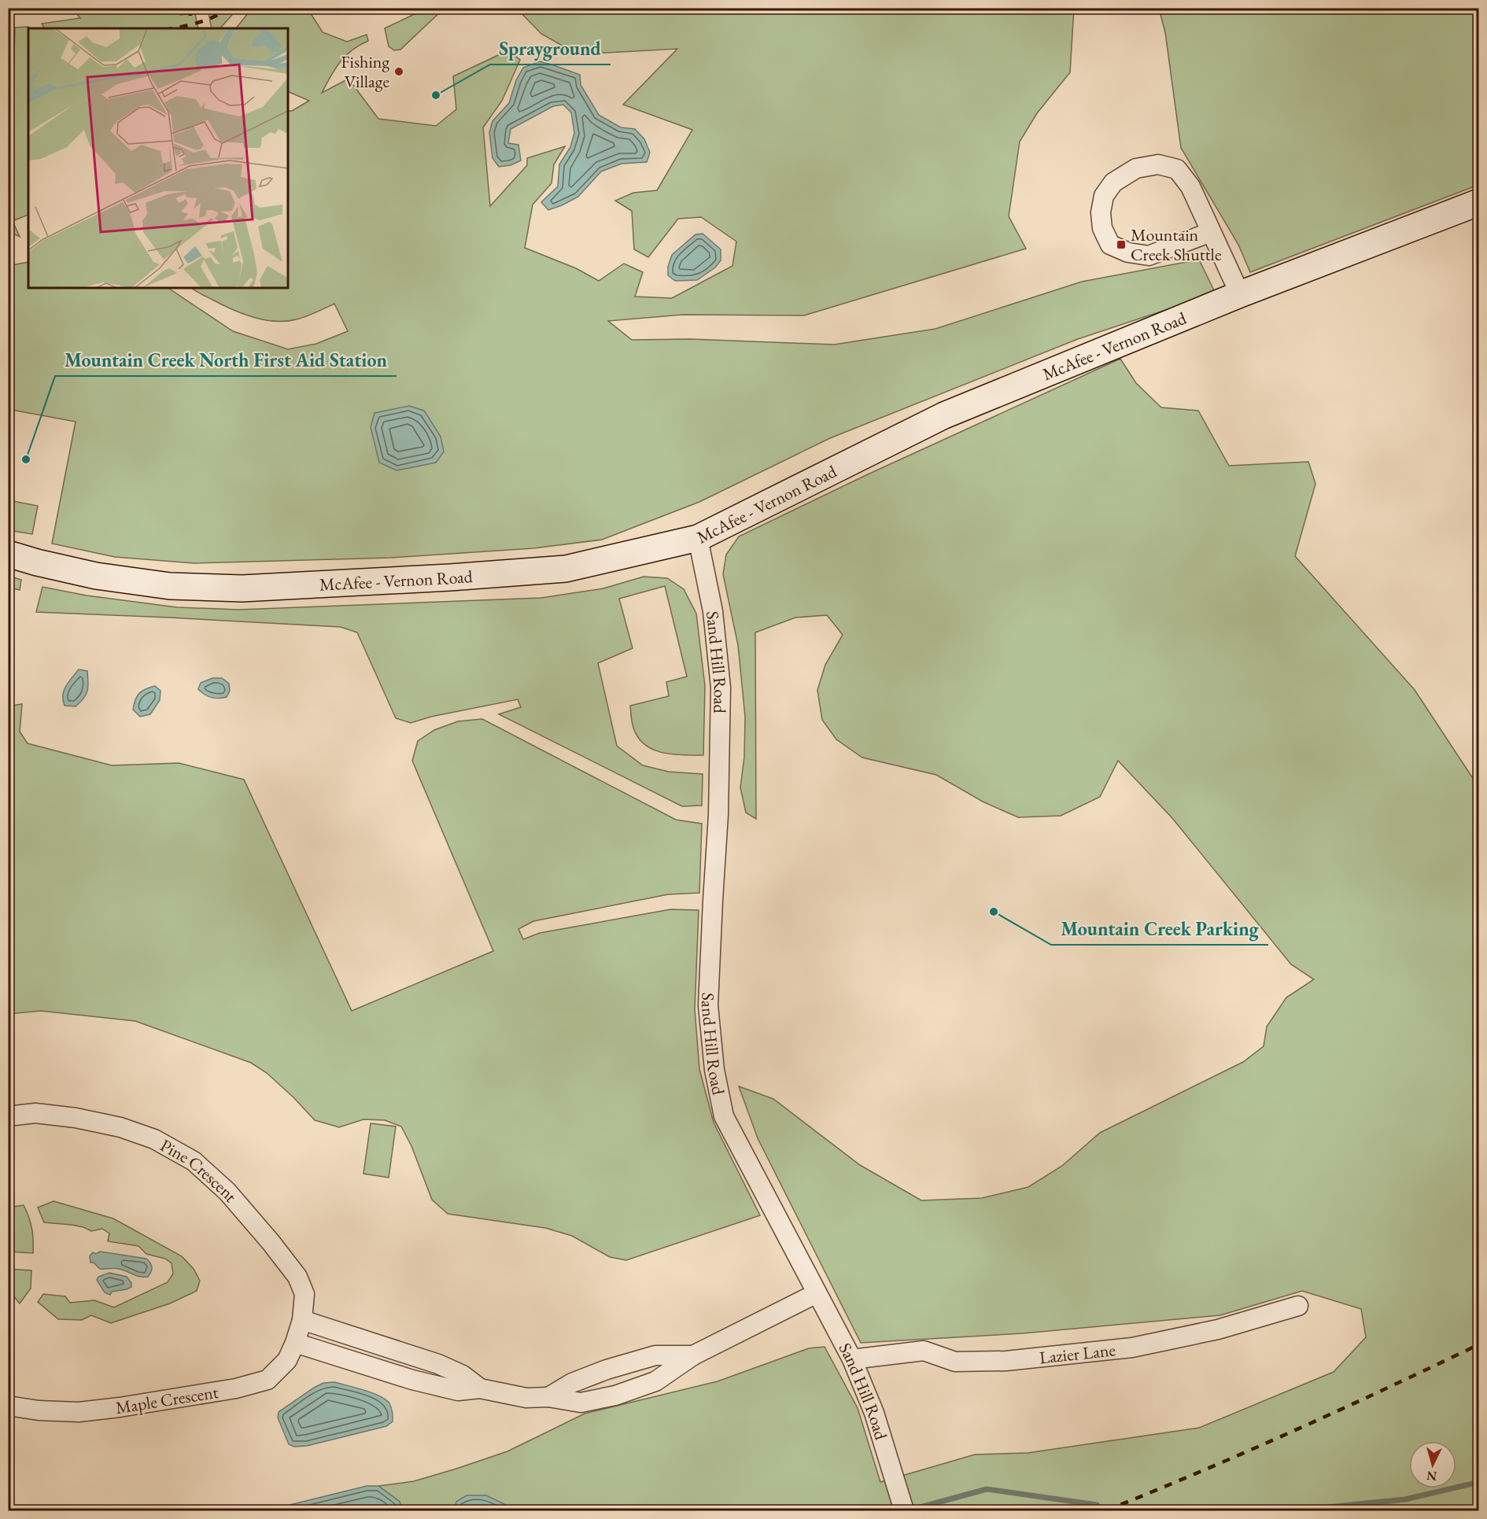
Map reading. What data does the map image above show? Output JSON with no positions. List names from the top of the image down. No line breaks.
{"streets":{"main road":["McAfee - Vernon Road"],"street":["Sand Hill Road","Pine Crescent","Lazier Lane","Maple Crescent"]},"crossings":[["McAfee - Vernon Road","Sand Hill Road"],["Sand Hill Road","Lazier Lane"],["Pine Crescent","Maple Crescent"]],"places":{"other":["Fishing Village","Sprayground","Mountain Creek North First Aid Station","Mountain Creek Parking"],"transit":["Mountain Creek Shuttle"]},"north":"bottom"}
